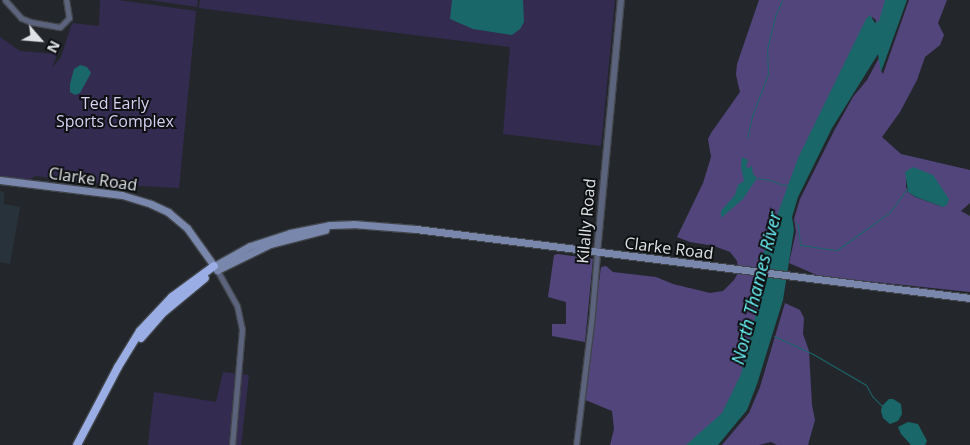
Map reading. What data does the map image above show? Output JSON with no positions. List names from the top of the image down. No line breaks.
{"streets":{"main road":["Clarke Road"],"street":["Kilally Road"]},"crossings":[["Clarke Road","Kilally Road"]],"water":["North Thames River"],"parks":["Ted Early Sports Complex"],"north":"bottom right"}
